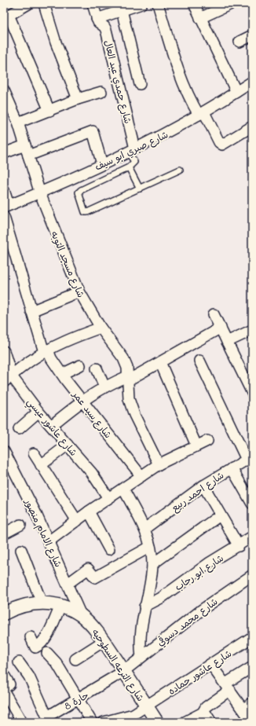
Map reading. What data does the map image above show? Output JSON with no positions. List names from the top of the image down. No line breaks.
{"streets":{"street":["شارع حمدي عبد العال","شارع صبري ابو سيف","شارع مسجد التوبه","شارع سيد عمر","شارع عاشور عيسي","شارع احمد ربيع","شارع الامام منصور","شارع ابو رحاب","شارع محمد دسوقي","شارع الترعه السطوحيه","شارع عاشور حماده","حارة 8"]},"crossings":[["شارع حمدي عبد العال","شارع صبري ابو سيف"],["شارع صبري ابو سيف","شارع مسجد التوبه"],["شارع الامام منصور","شارع الترعه السطوحيه"],["شارع محمد دسوقي","شارع الترعه السطوحيه"],["شارع محمد دسوقي","حارة 8"],["شارع الترعه السطوحيه","شارع عاشور حماده"],["شارع الترعه السطوحيه","حارة 8"]]}
